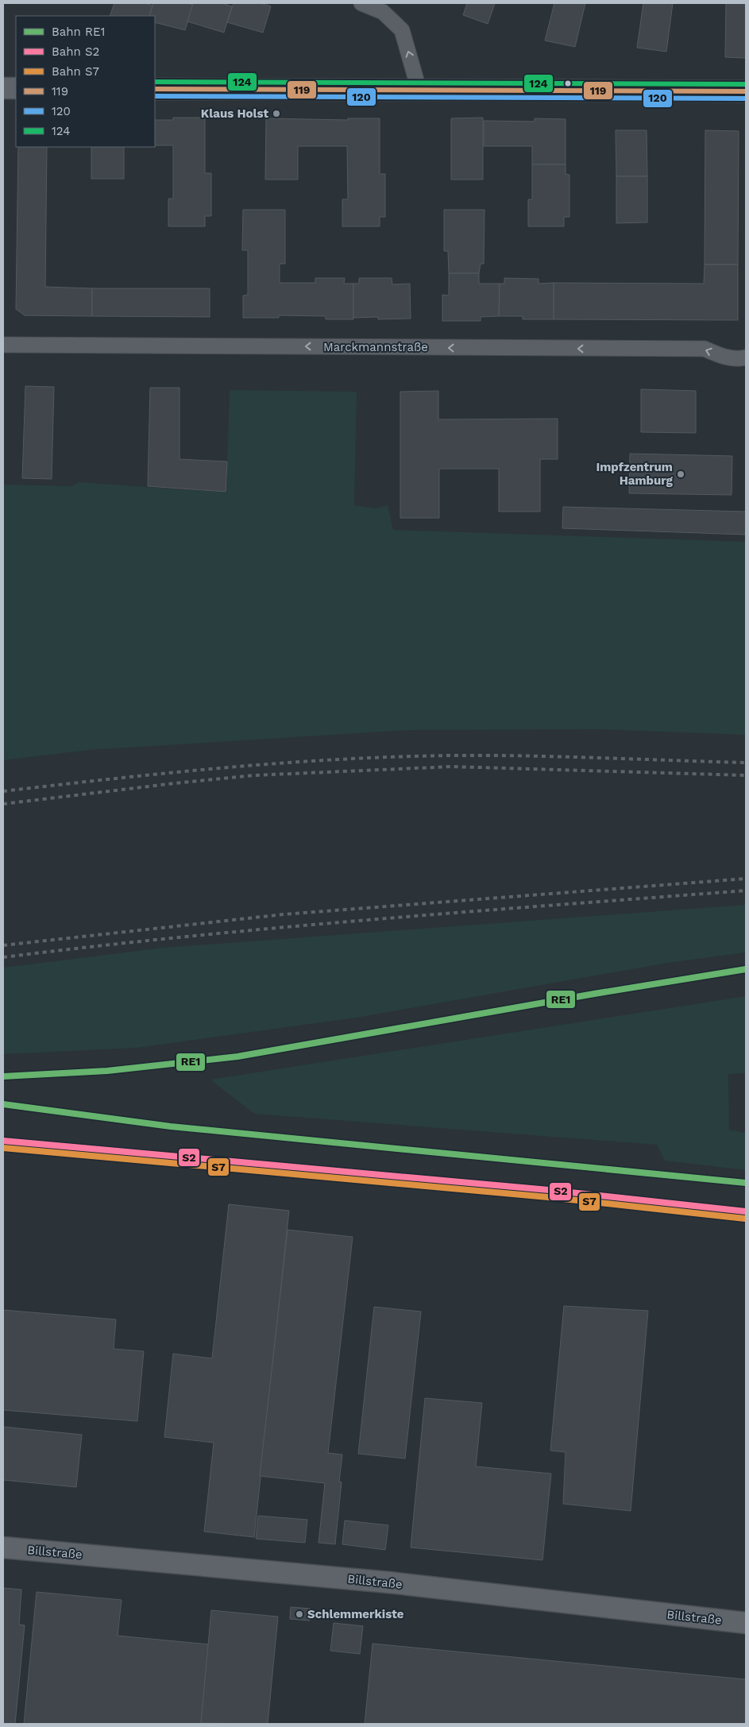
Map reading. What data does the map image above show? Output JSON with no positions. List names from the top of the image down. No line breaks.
{"streets":{"street":["Marckmannstraße","Billstraße"]},"one_way":["Marckmannstraße"],"places":["Klaus Holst","Impfzentrum Hamburg","Schlemmerkiste"],"lines":["transit line 124","transit line 119","transit line 120","rail line RE1","rail line S2","rail line S7"],"legend":["Bahn RE1","Bahn S2","Bahn S7","119","120","124"]}
